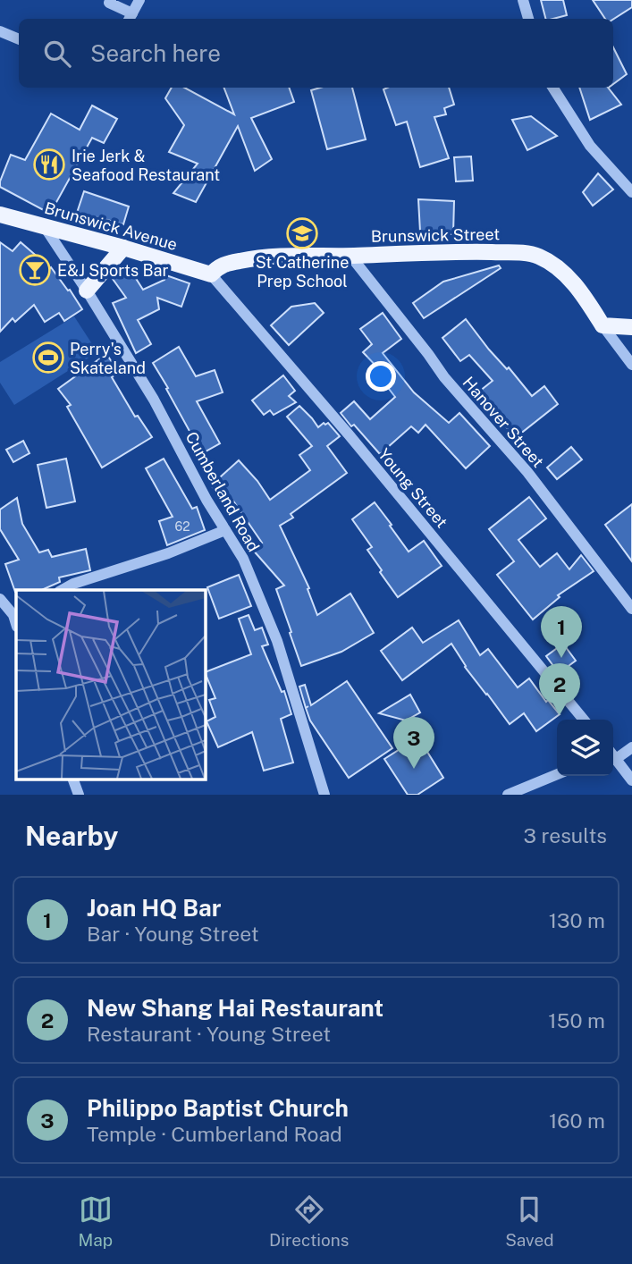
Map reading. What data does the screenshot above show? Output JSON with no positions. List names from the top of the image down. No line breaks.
{"streets":{"main road":["Brunswick Avenue","Brunswick Street"],"street":["Hanover Street","Young Street","Cumberland Road"]},"crossings":[["Brunswick Avenue","Brunswick Street"],["Brunswick Avenue","Young Street"],["Brunswick Avenue","Cumberland Road"],["Brunswick Street","Hanover Street"],["Brunswick Street","Young Street"]],"places":{"restaurant":["Irie Jerk & Seafood Restaurant"],"school or university":["St Catherine Prep School"],"bar":["E&J Sports Bar"],"sports":["Perry's Skateland"]},"house_numbers":["62"],"page":{"search":"Search here","pins":["1","2","3"],"heading":["Nearby","3 results"],"list":[{"mark":"1","name":"Joan HQ Bar","note":"Bar · Young Street","value":"130 m"},{"mark":"2","name":"New Shang Hai Restaurant","note":"Restaurant · Young Street","value":"150 m"},{"mark":"3","name":"Philippo Baptist Church","note":"Temple · Cumberland Road","value":"160 m"}],"nav":["Map","Directions","Saved"]}}
